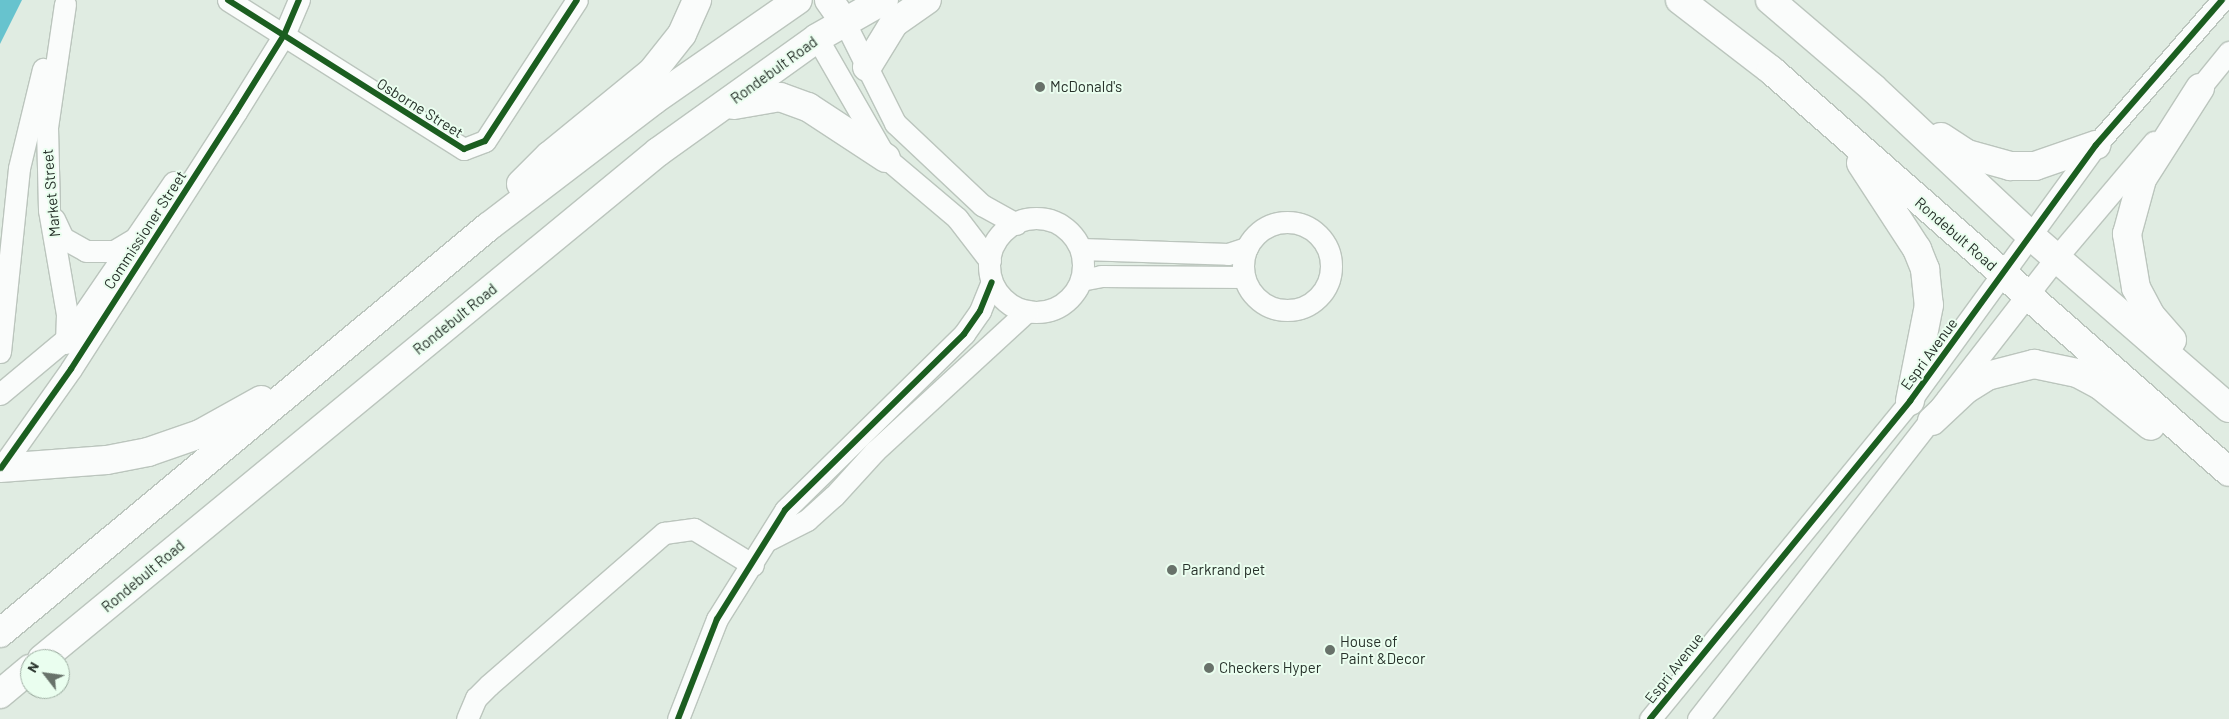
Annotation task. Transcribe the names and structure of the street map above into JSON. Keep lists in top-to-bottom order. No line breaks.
{"streets":{"main road":["Rondebult Road"],"street":["Osborne Street","Market Street","Commissioner Street","Espri Avenue"]},"crossings":[["Rondebult Road","Espri Avenue"],["Osborne Street","Commissioner Street"],["Market Street","Commissioner Street"]],"places":["McDonald's","Parkrand pet","House of Paint &Decor","Checkers Hyper"],"north":"top left"}
